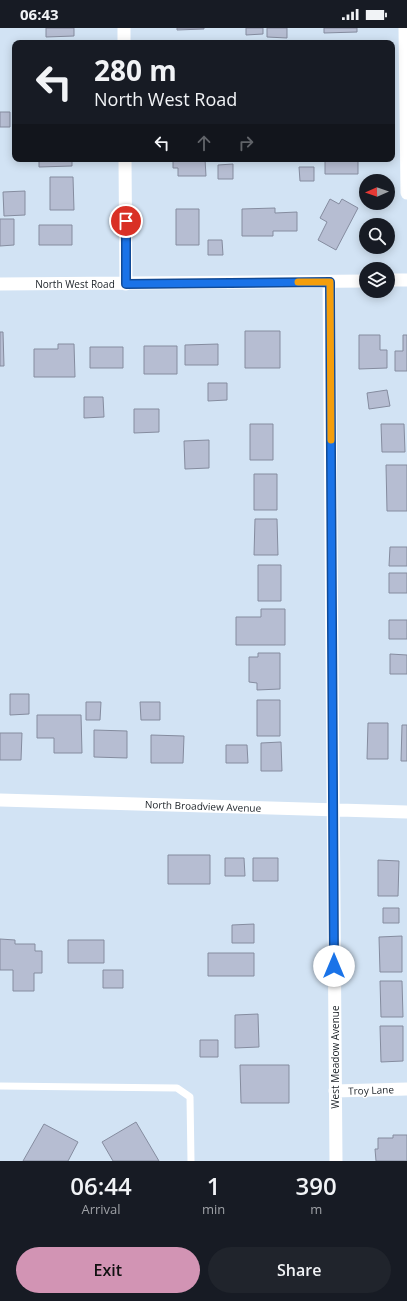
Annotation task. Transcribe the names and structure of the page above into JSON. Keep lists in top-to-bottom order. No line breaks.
{"streets":{"street":["North West Road","North Broadview Avenue","West Meadow Avenue","Troy Lane"]},"crossings":[["North West Road","West Meadow Avenue"],["North Broadview Avenue","West Meadow Avenue"],["West Meadow Avenue","Troy Lane"]],"north":"left","page":{"status":"06:43","turn":["280 m","North West Road"],"eta":["06:44","Arrival","1","min","390","m"],"buttons":["Exit","Share"]}}
